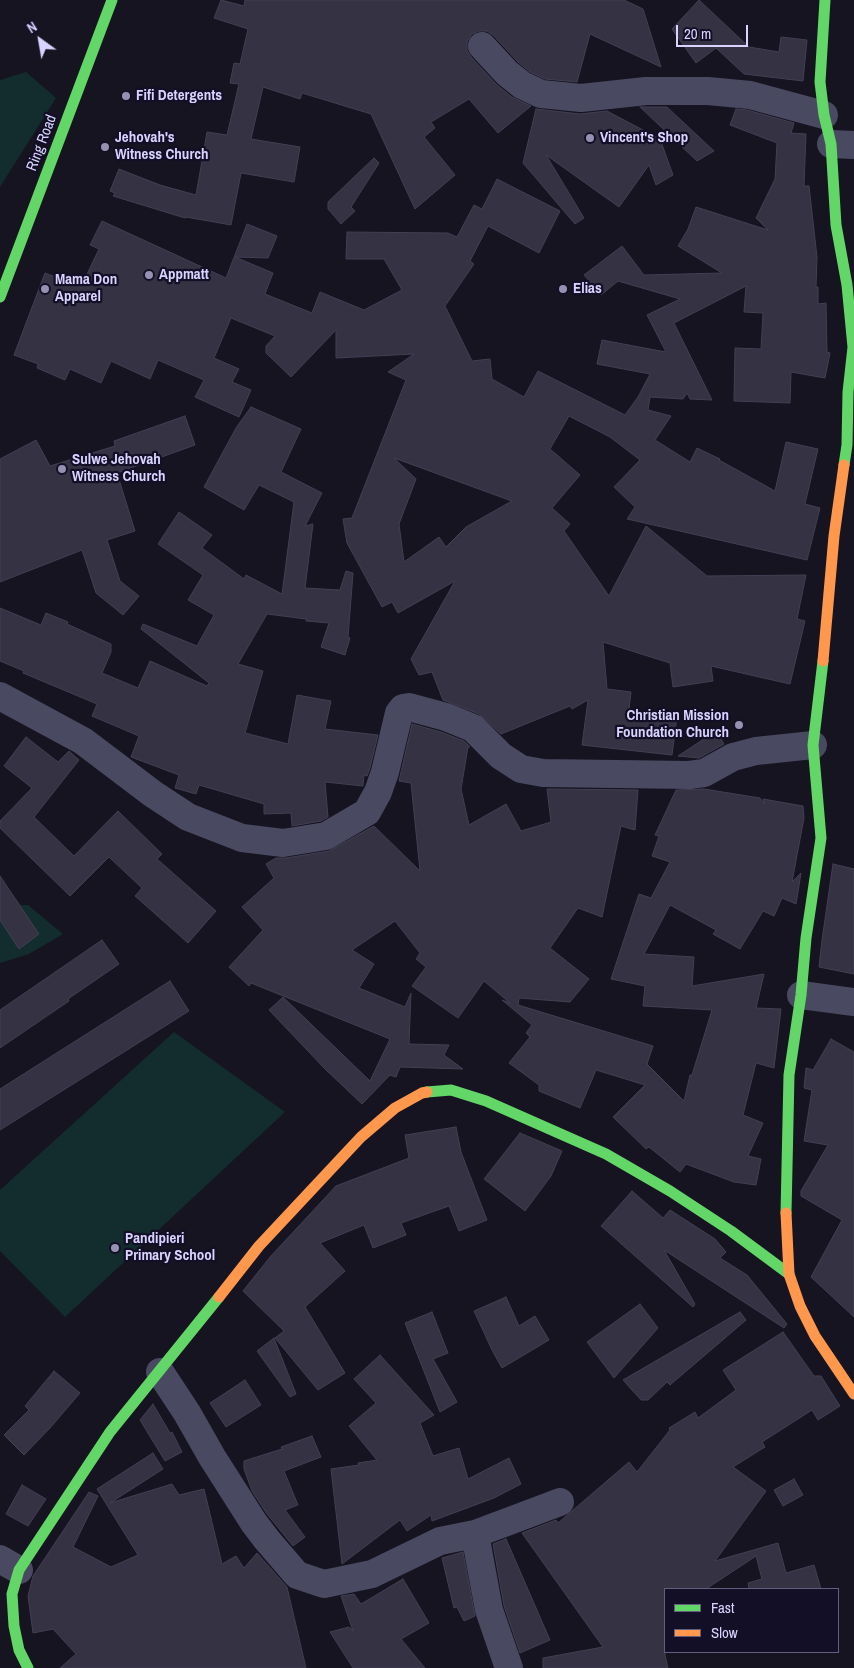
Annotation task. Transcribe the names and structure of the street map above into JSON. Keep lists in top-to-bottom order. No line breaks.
{"streets":{"street":["Ring Road"]},"places":["Fifi Detergents","Vincent's Shop","Jehovah's Witness Church","Appmatt","Mama Don Apparel","Elias","Sulwe Jehovah Witness Church","Christian Mission Foundation Church","Pandipieri Primary School"],"legend":["Fast","Slow"],"scale_bar":"20 m","north":"top left"}
